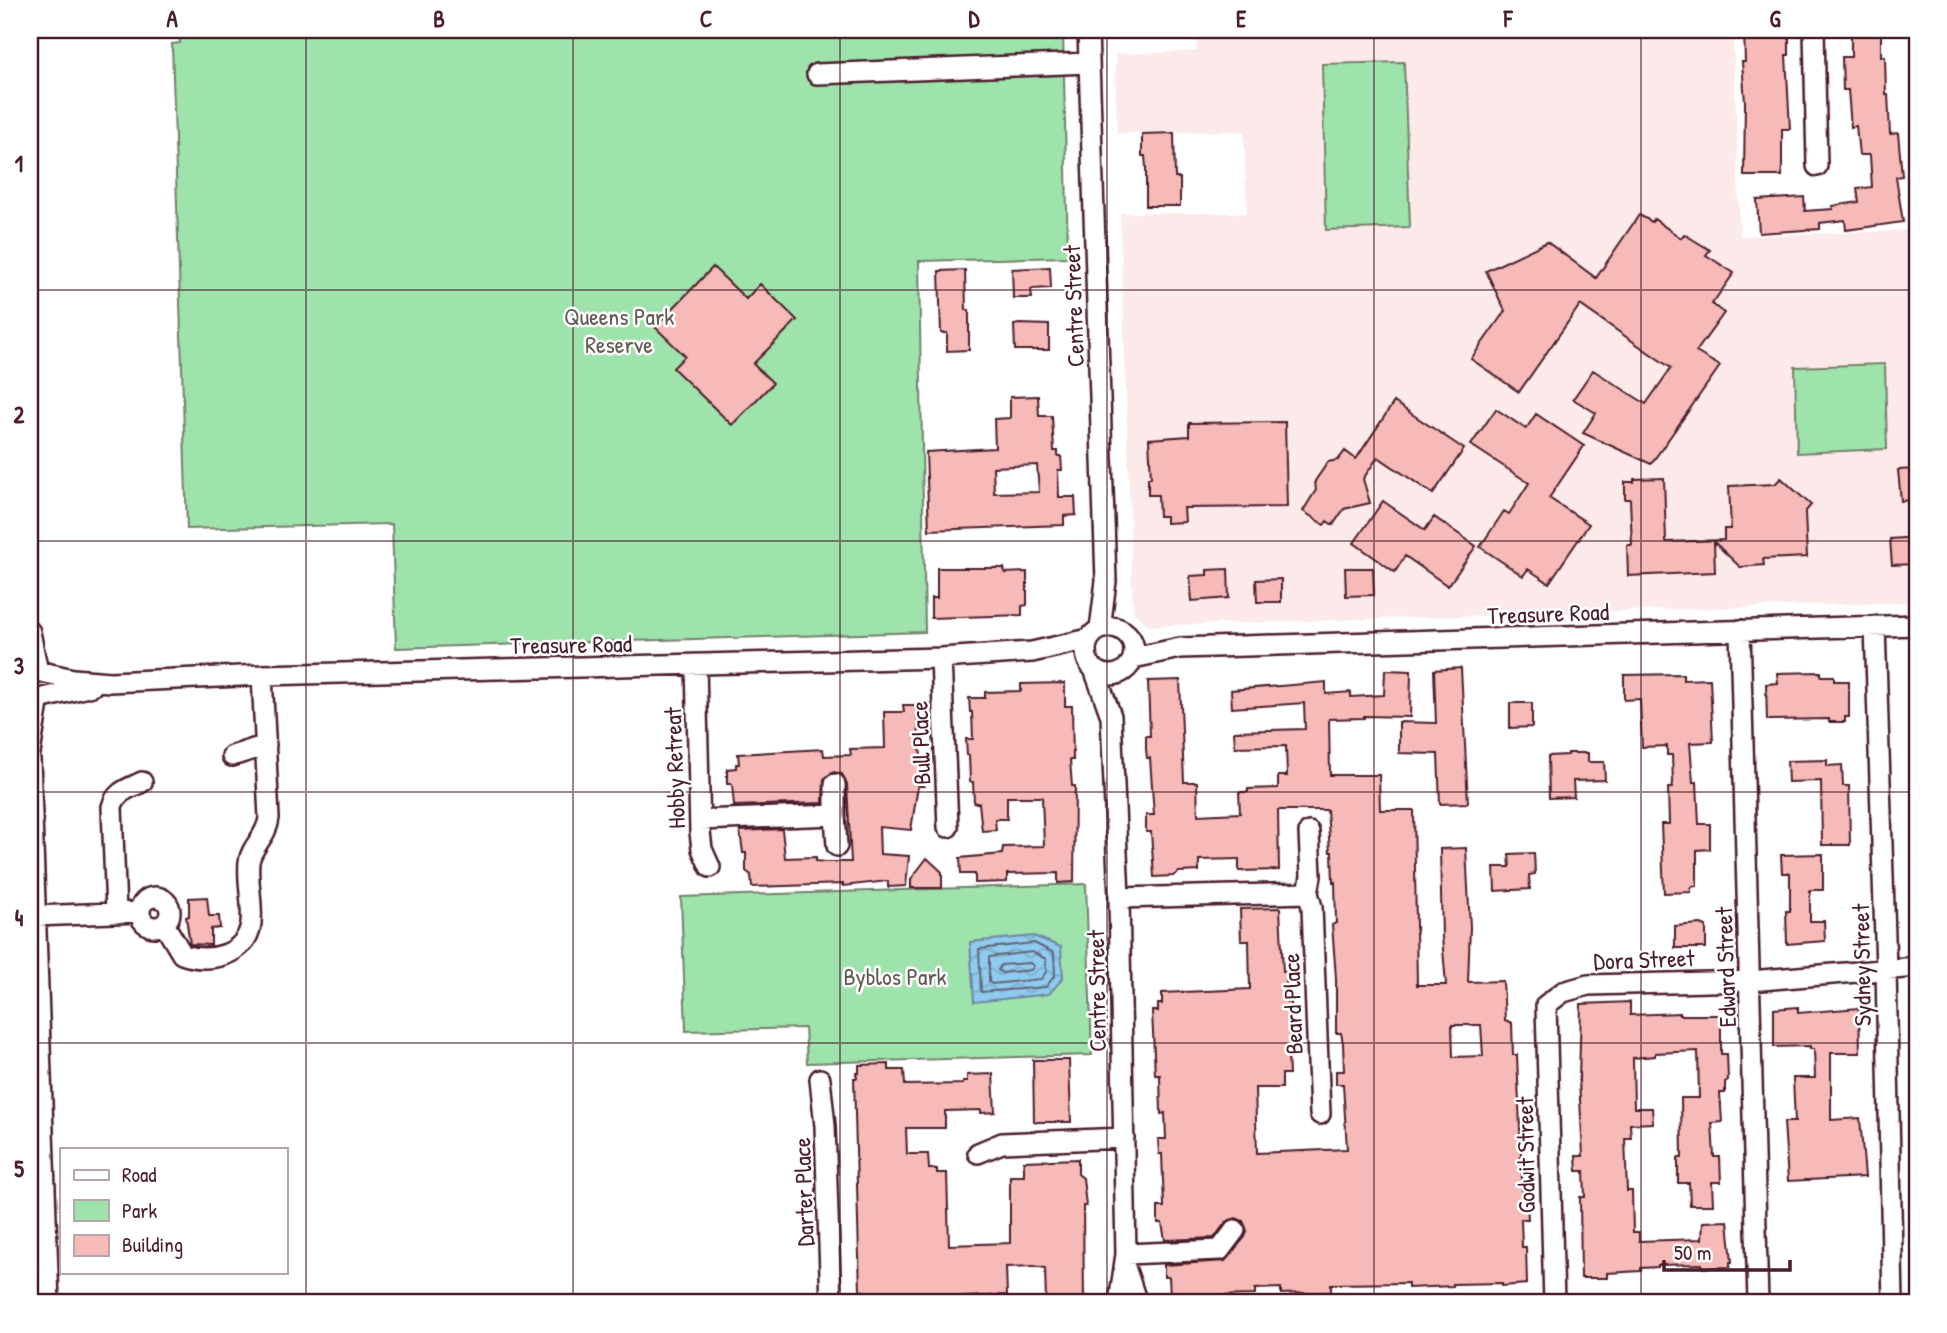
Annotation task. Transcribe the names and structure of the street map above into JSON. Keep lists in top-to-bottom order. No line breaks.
{"streets":{"street":["Centre Street","Treasure Road","Bull Place","Hobby Retreat","Dora Street","Sydney Street","Edward Street","Beard Place","Godwit Street","Darter Place"]},"crossings":[["Centre Street","Treasure Road"],["Treasure Road","Bull Place"],["Treasure Road","Hobby Retreat"],["Treasure Road","Sydney Street"],["Treasure Road","Edward Street"],["Dora Street","Sydney Street"],["Dora Street","Edward Street"],["Dora Street","Godwit Street"]],"parks":["Queens Park Reserve","Byblos Park"],"legend":["Road","Park","Building"],"scale_bar":"50 m","grid":{"columns":["A","B","C","D","E","F","G"],"rows":["1","2","3","4","5"]}}
